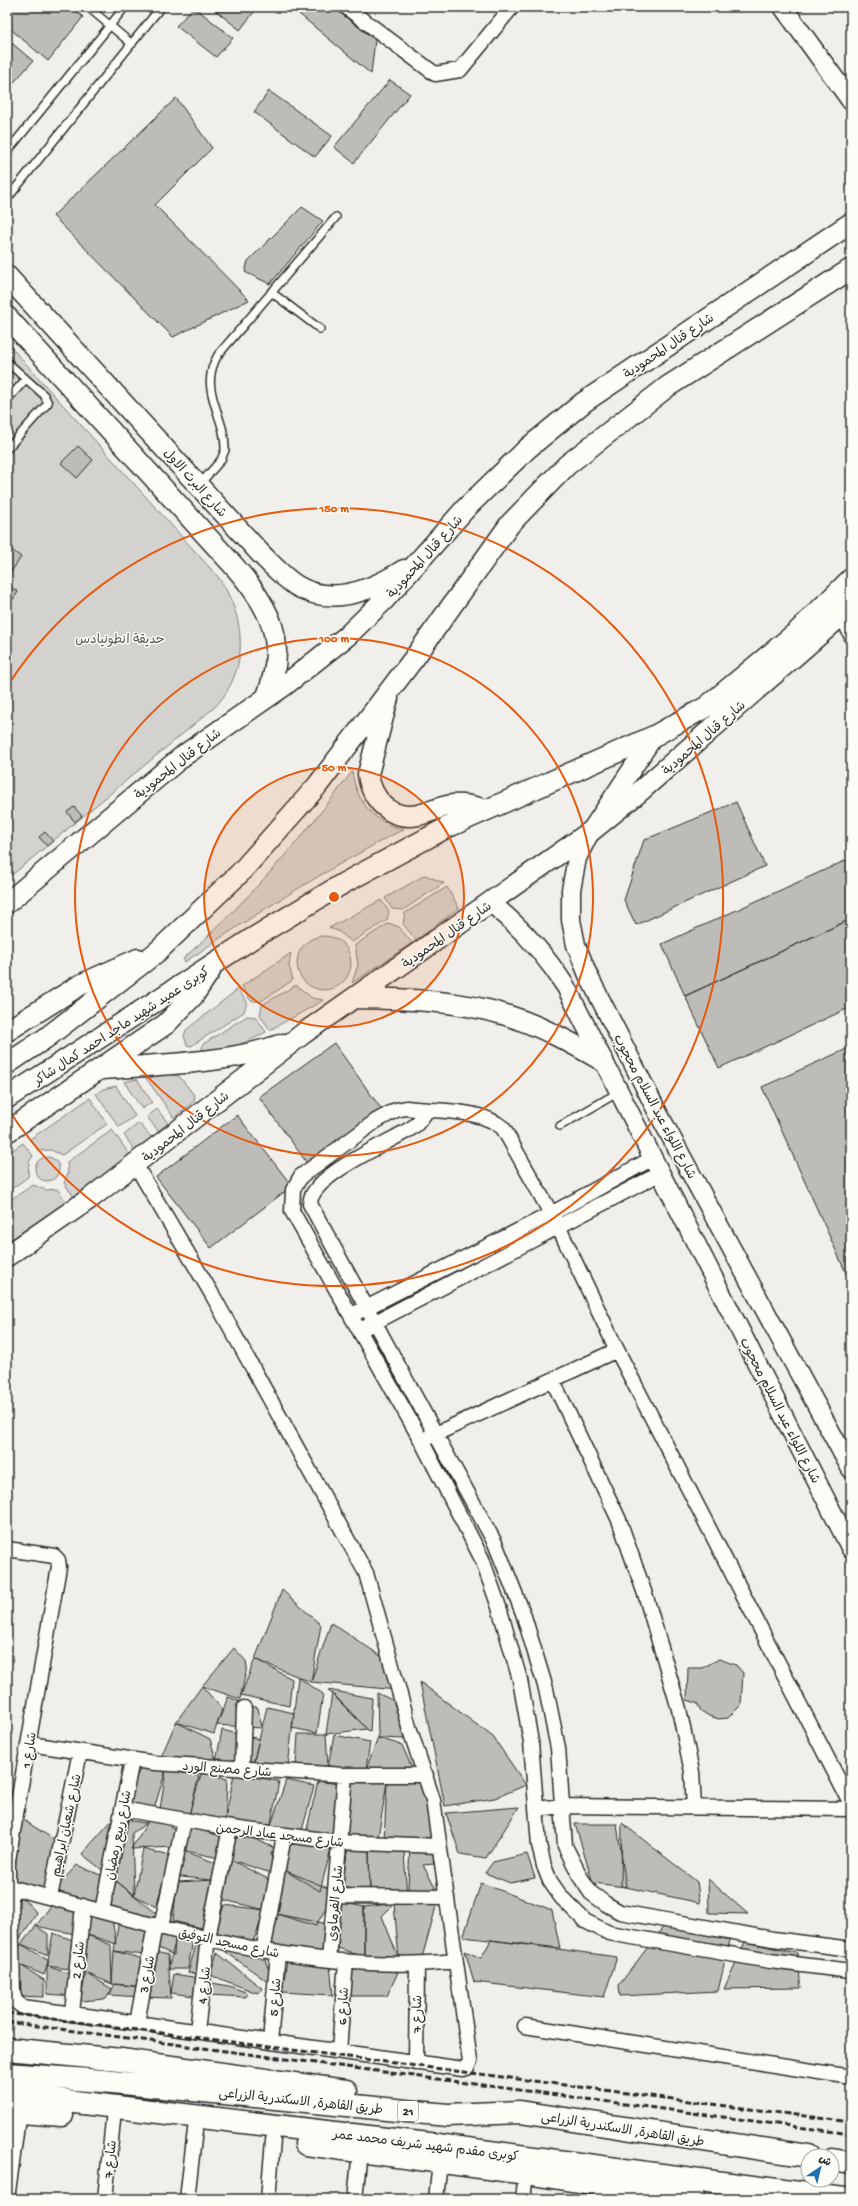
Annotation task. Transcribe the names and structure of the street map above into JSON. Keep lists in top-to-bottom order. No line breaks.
{"streets":{"highway":["طريق القاهرة, الاسكندرية الزراعى","21","كوبرى مقدم شهيد شريف محمد عمر"],"main road":["شارع قنال المحمودية","شارع البرت الاول","كوبرى عميد شهيد ماجد احمد كمال شاكر"],"street":["شارع اللواء عبد السلام محجوب","شارع 1","شارع مصنع الورد","شارع شعبان ابراهيم","شارع مسجد عباد الرحمن","شارع ربيع رمضان","شارع الفرماوى","شارع مسجد التوفيق","شارع 2","شارع 3","شارع 4","شارع 5","شارع 6","شارع 7"]},"crossings":[["شارع قنال المحمودية","شارع البرت الاول"],["شارع قنال المحمودية","كوبرى عميد شهيد ماجد احمد كمال شاكر"],["شارع قنال المحمودية","شارع اللواء عبد السلام محجوب"],["شارع 1","شارع مصنع الورد"],["شارع 1","شارع مسجد التوفيق"],["شارع 1","شارع 2"],["شارع مصنع الورد","شارع شعبان ابراهيم"],["شارع مصنع الورد","شارع ربيع رمضان"],["شارع مصنع الورد","شارع الفرماوى"],["شارع شعبان ابراهيم","شارع مسجد التوفيق"],["شارع مسجد عباد الرحمن","شارع ربيع رمضان"],["شارع مسجد عباد الرحمن","شارع الفرماوى"],["شارع مسجد عباد الرحمن","شارع 3"],["شارع مسجد عباد الرحمن","شارع 4"],["شارع ربيع رمضان","شارع مسجد التوفيق"],["شارع الفرماوى","شارع مسجد التوفيق"],["شارع مسجد التوفيق","شارع 2"],["شارع مسجد التوفيق","شارع 3"],["شارع مسجد التوفيق","شارع 4"],["شارع مسجد التوفيق","شارع 5"],["شارع مسجد التوفيق","شارع 6"],["شارع مسجد التوفيق","شارع 7"]],"parks":["حديقة انطونيادس"],"north":"top right","rings":["150 m","100 m","50 m"]}
